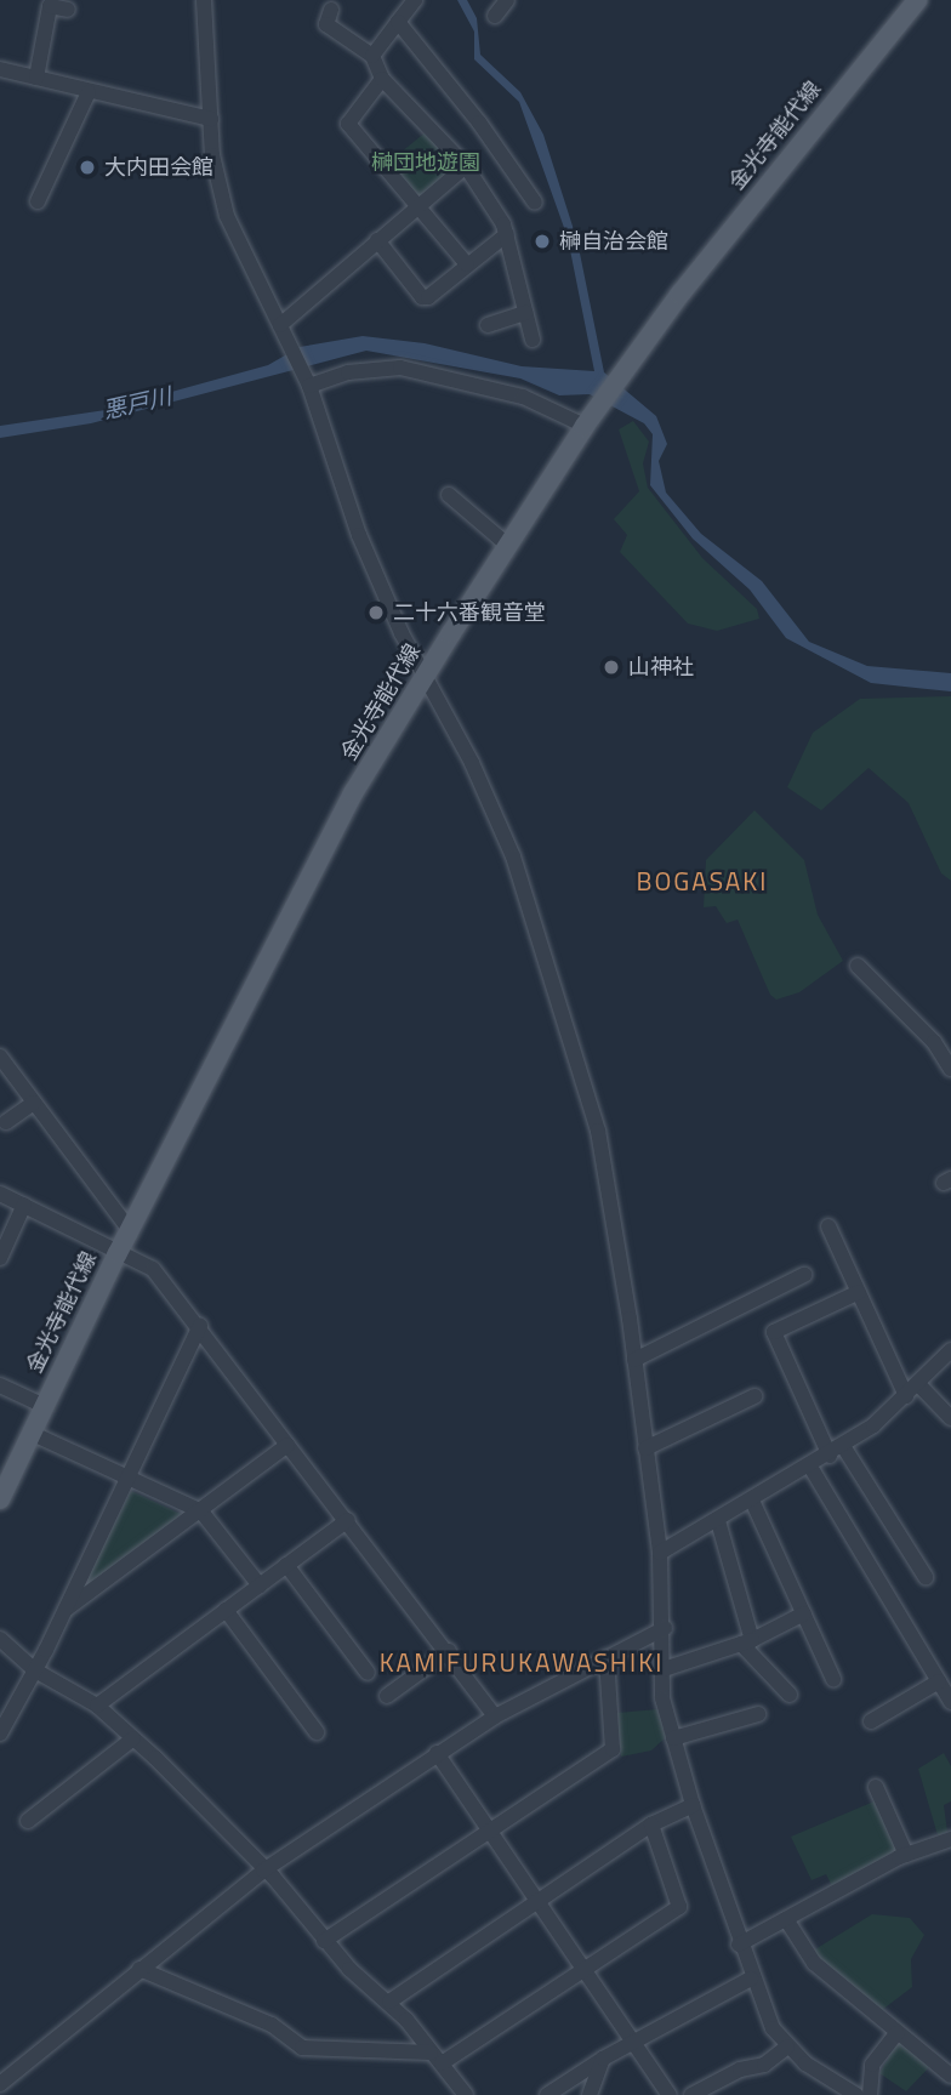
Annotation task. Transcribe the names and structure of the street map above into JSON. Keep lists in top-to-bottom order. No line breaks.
{"streets":{"main road":["金光寺能代線"]},"districts":["BOGASAKI","KAMIFURUKAWASHIKI"],"water":["悪戸川"],"parks":["榊団地遊園"],"places":["大内田会館","榊自治会館","二十六番観音堂","山神社"]}
